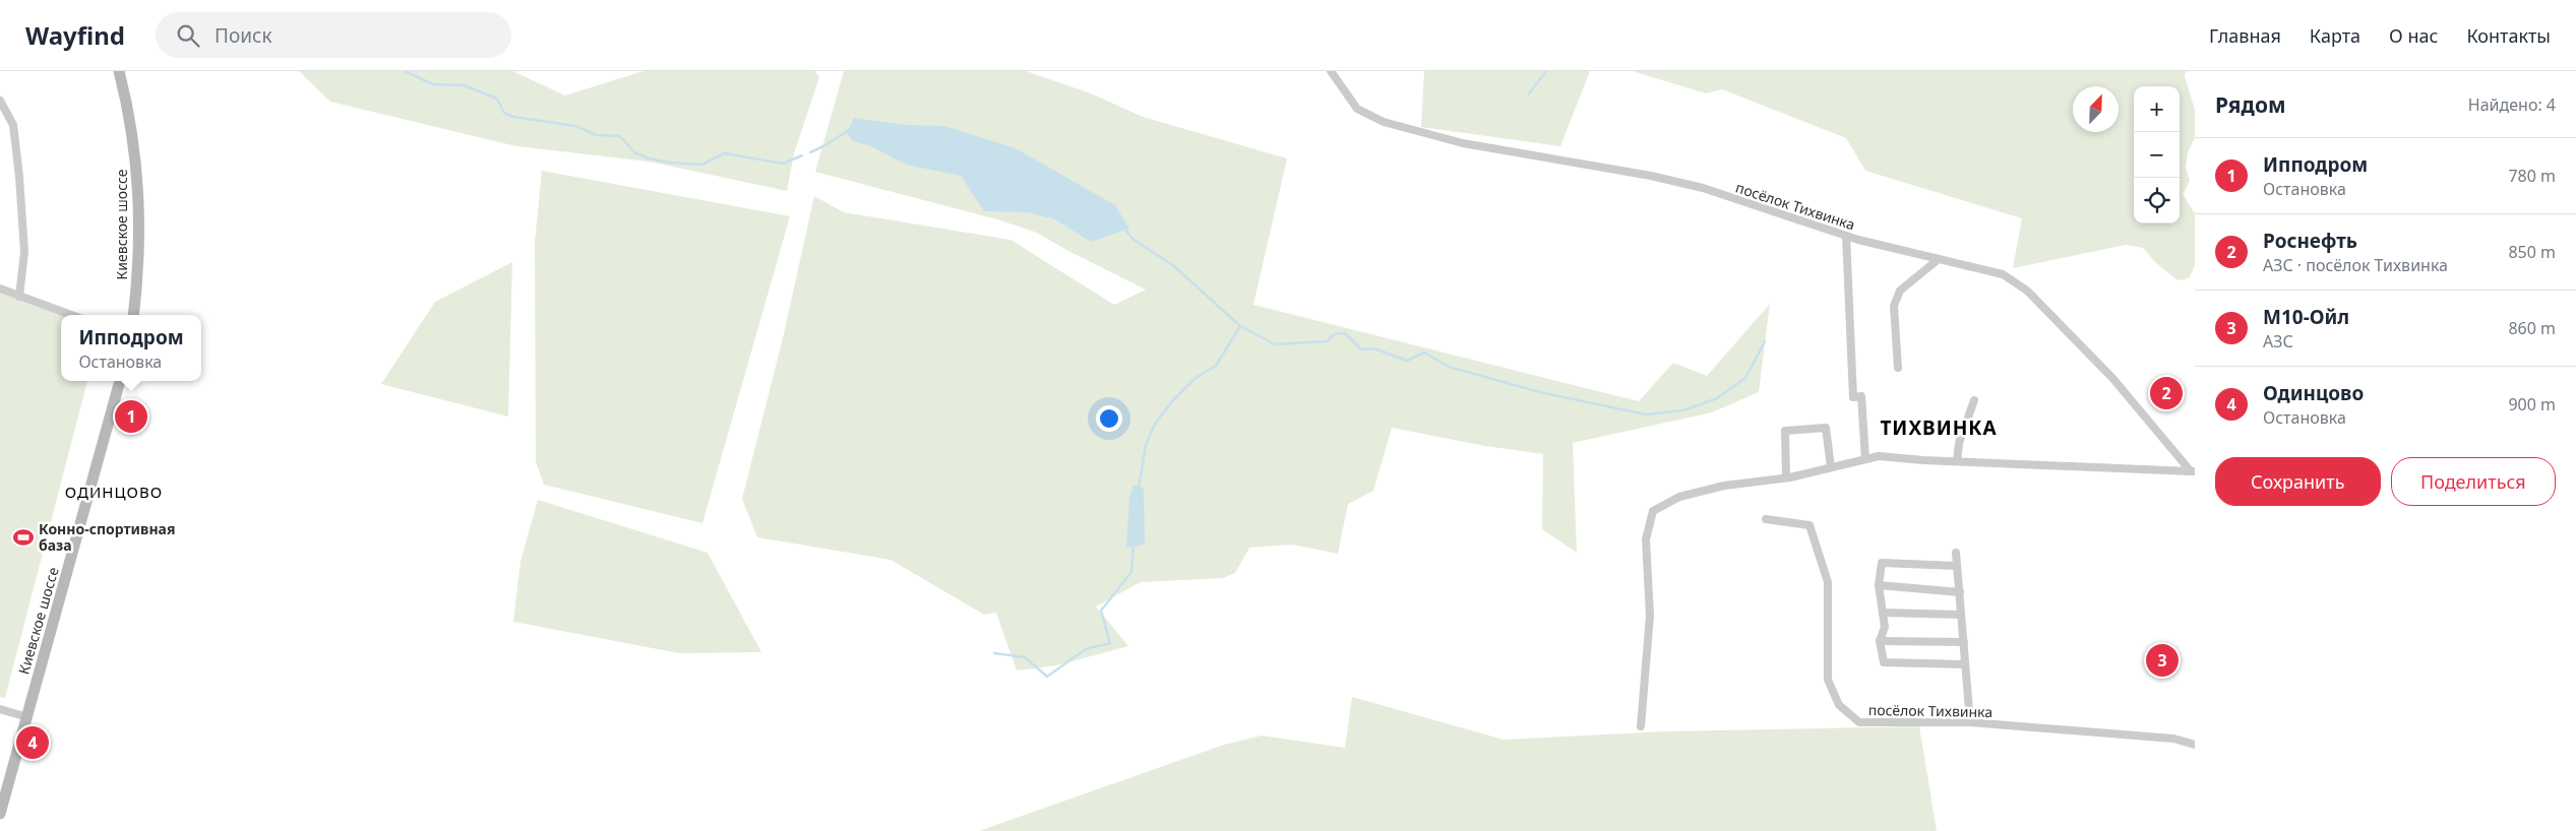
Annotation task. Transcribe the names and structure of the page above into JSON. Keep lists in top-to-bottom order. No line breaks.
{"streets":{"main road":["Киевское шоссе"],"street":["посёлок Тихвинка"]},"districts":["ТИХВИНКА","ОДИНЦОВО"],"places":{"sports":["Конно-спортивная база"]},"north":"top right","page":{"header":"Wayfind","search":"Поиск","nav":["Главная","Карта","О нас","Контакты"],"heading":["Рядом","Найдено: 4"],"map_buttons":["+","−"],"list":[{"mark":"1","name":"Ипподром","note":"Остановка","value":"780 m"},{"mark":"2","name":"Роснефть","note":"АЗС · посёлок Тихвинка","value":"850 m"},{"mark":"3","name":"М10-Ойл","note":"АЗС","value":"860 m"},{"mark":"4","name":"Одинцово","note":"Остановка","value":"900 m"}],"popup":["Ипподром","Остановка"],"pins":["2","1","3","4"],"buttons":["Сохранить","Поделиться"]}}
